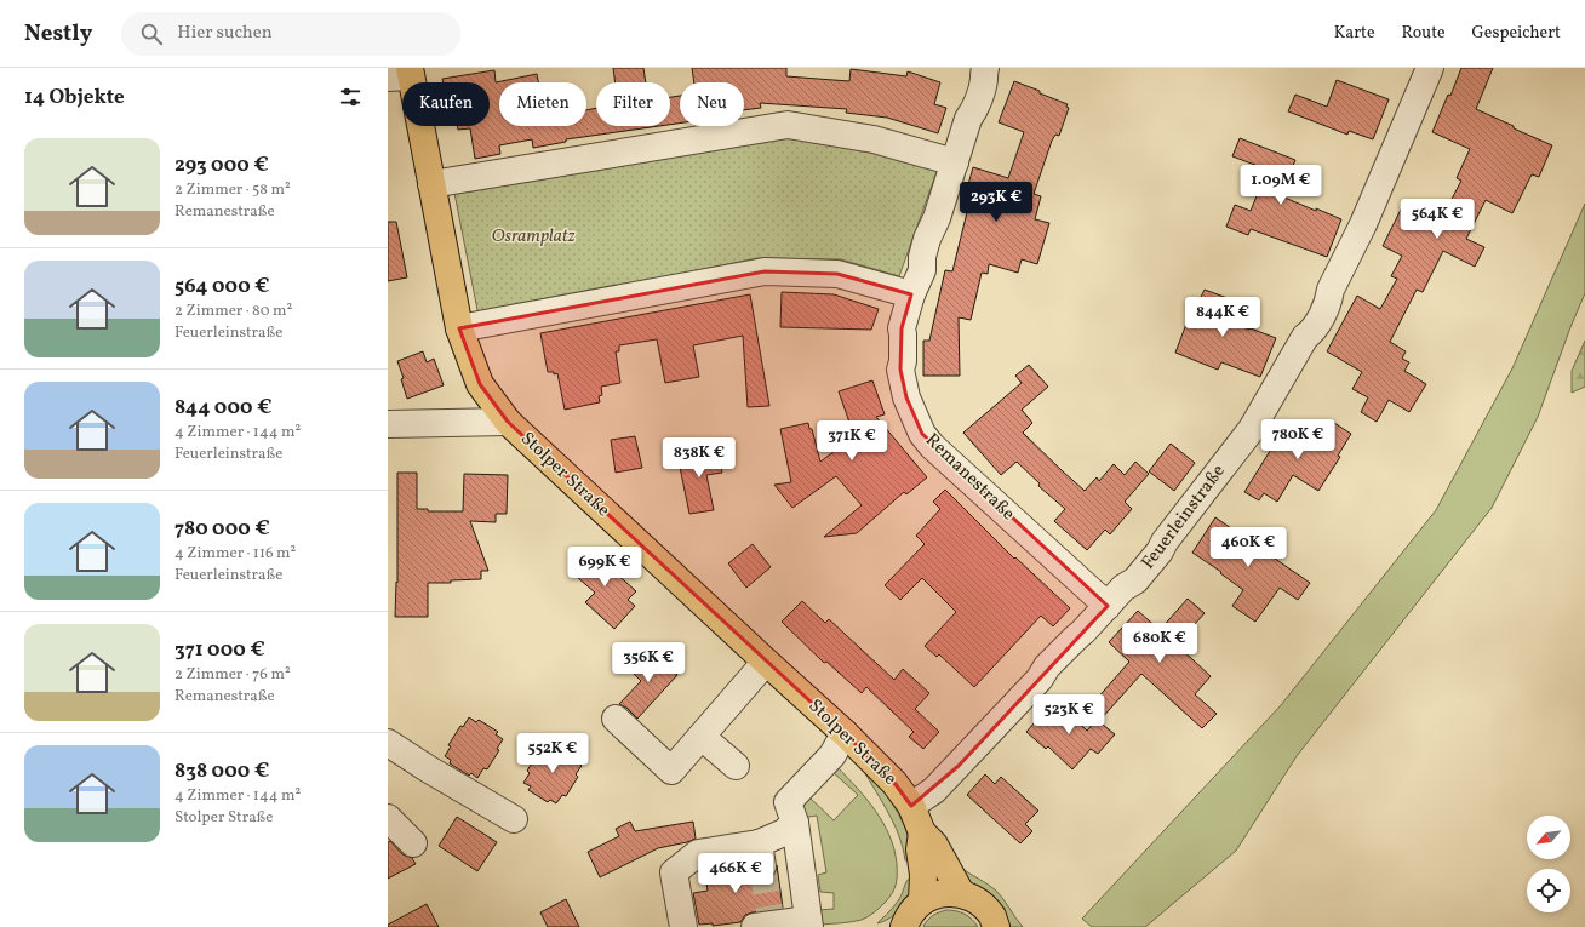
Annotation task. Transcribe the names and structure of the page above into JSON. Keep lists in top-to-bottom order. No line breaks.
{"streets":{"main road":["Stolper Straße"],"street":["Remanestraße","Feuerleinstraße"]},"crossings":[["Stolper Straße","Feuerleinstraße"],["Remanestraße","Feuerleinstraße"]],"parks":["Osramplatz"],"north":"bottom left","page":{"header":"Nestly","search":"Hier suchen","nav":["Karte","Route","Gespeichert"],"heading":"14 Objekte","chip":["Kaufen","Mieten","Filter","Neu"],"list":[{"name":"293 000 €","note":"2 Zimmer · 58 m² · Remanestraße"},{"name":"564 000 €","note":"2 Zimmer · 80 m² · Feuerleinstraße"},{"name":"844 000 €","note":"4 Zimmer · 144 m² · Feuerleinstraße"},{"name":"780 000 €","note":"4 Zimmer · 116 m² · Feuerleinstraße"},{"name":"371 000 €","note":"2 Zimmer · 76 m² · Remanestraße"},{"name":"838 000 €","note":"4 Zimmer · 144 m² · Stolper Straße"}],"price":["1.09M €","293K €","564K €","844K €","780K €","371K €","838K €","460K €","699K €","680K €","356K €","523K €","552K €","466K €"]}}
